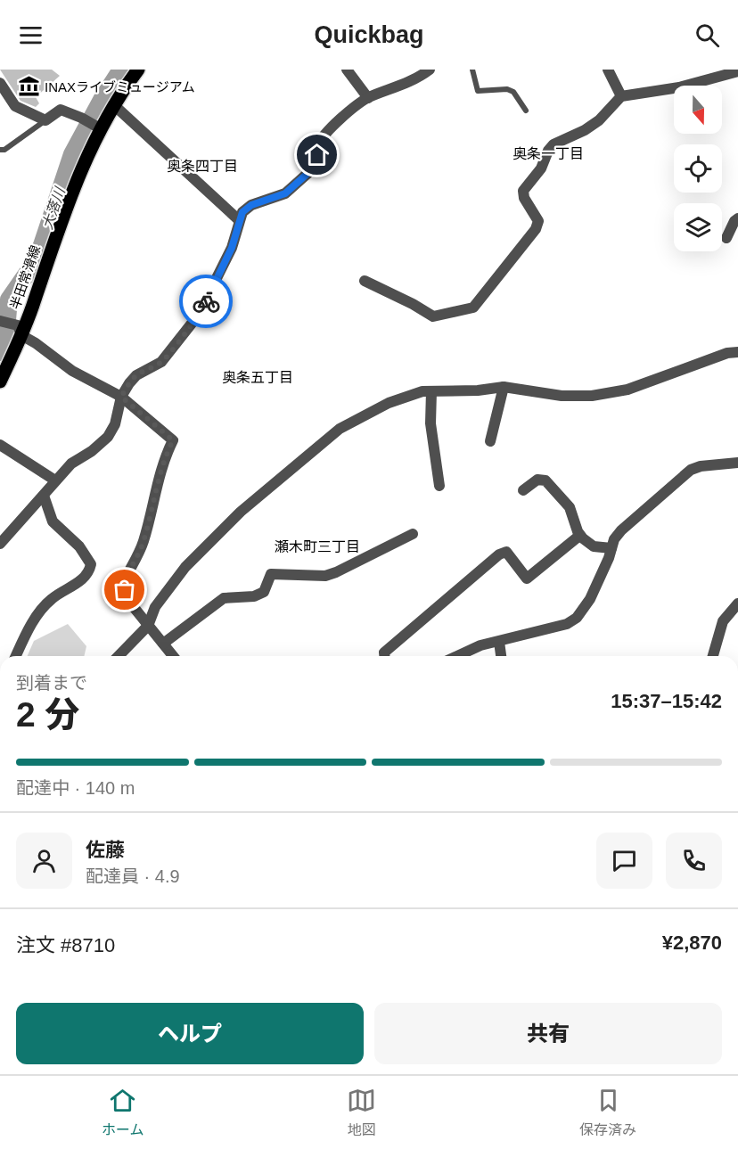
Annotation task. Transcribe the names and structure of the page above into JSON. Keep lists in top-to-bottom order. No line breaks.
{"streets":{"main road":["半田常滑線"]},"districts":["奥条一丁目","奥条四丁目","奥条五丁目","瀬木町三丁目"],"water":["大落川"],"places":{"museum":["INAXライブミュージアム"]},"north":"bottom","page":{"header":"Quickbag","heading":["2 分","到着まで","15:37–15:42"],"panel":["佐藤","配達員 · 4.9","注文 #8710","¥2,870"],"bar":"配達中 · 140 m","buttons":["ヘルプ","共有"],"tabs":["ホーム","地図","保存済み"]}}
